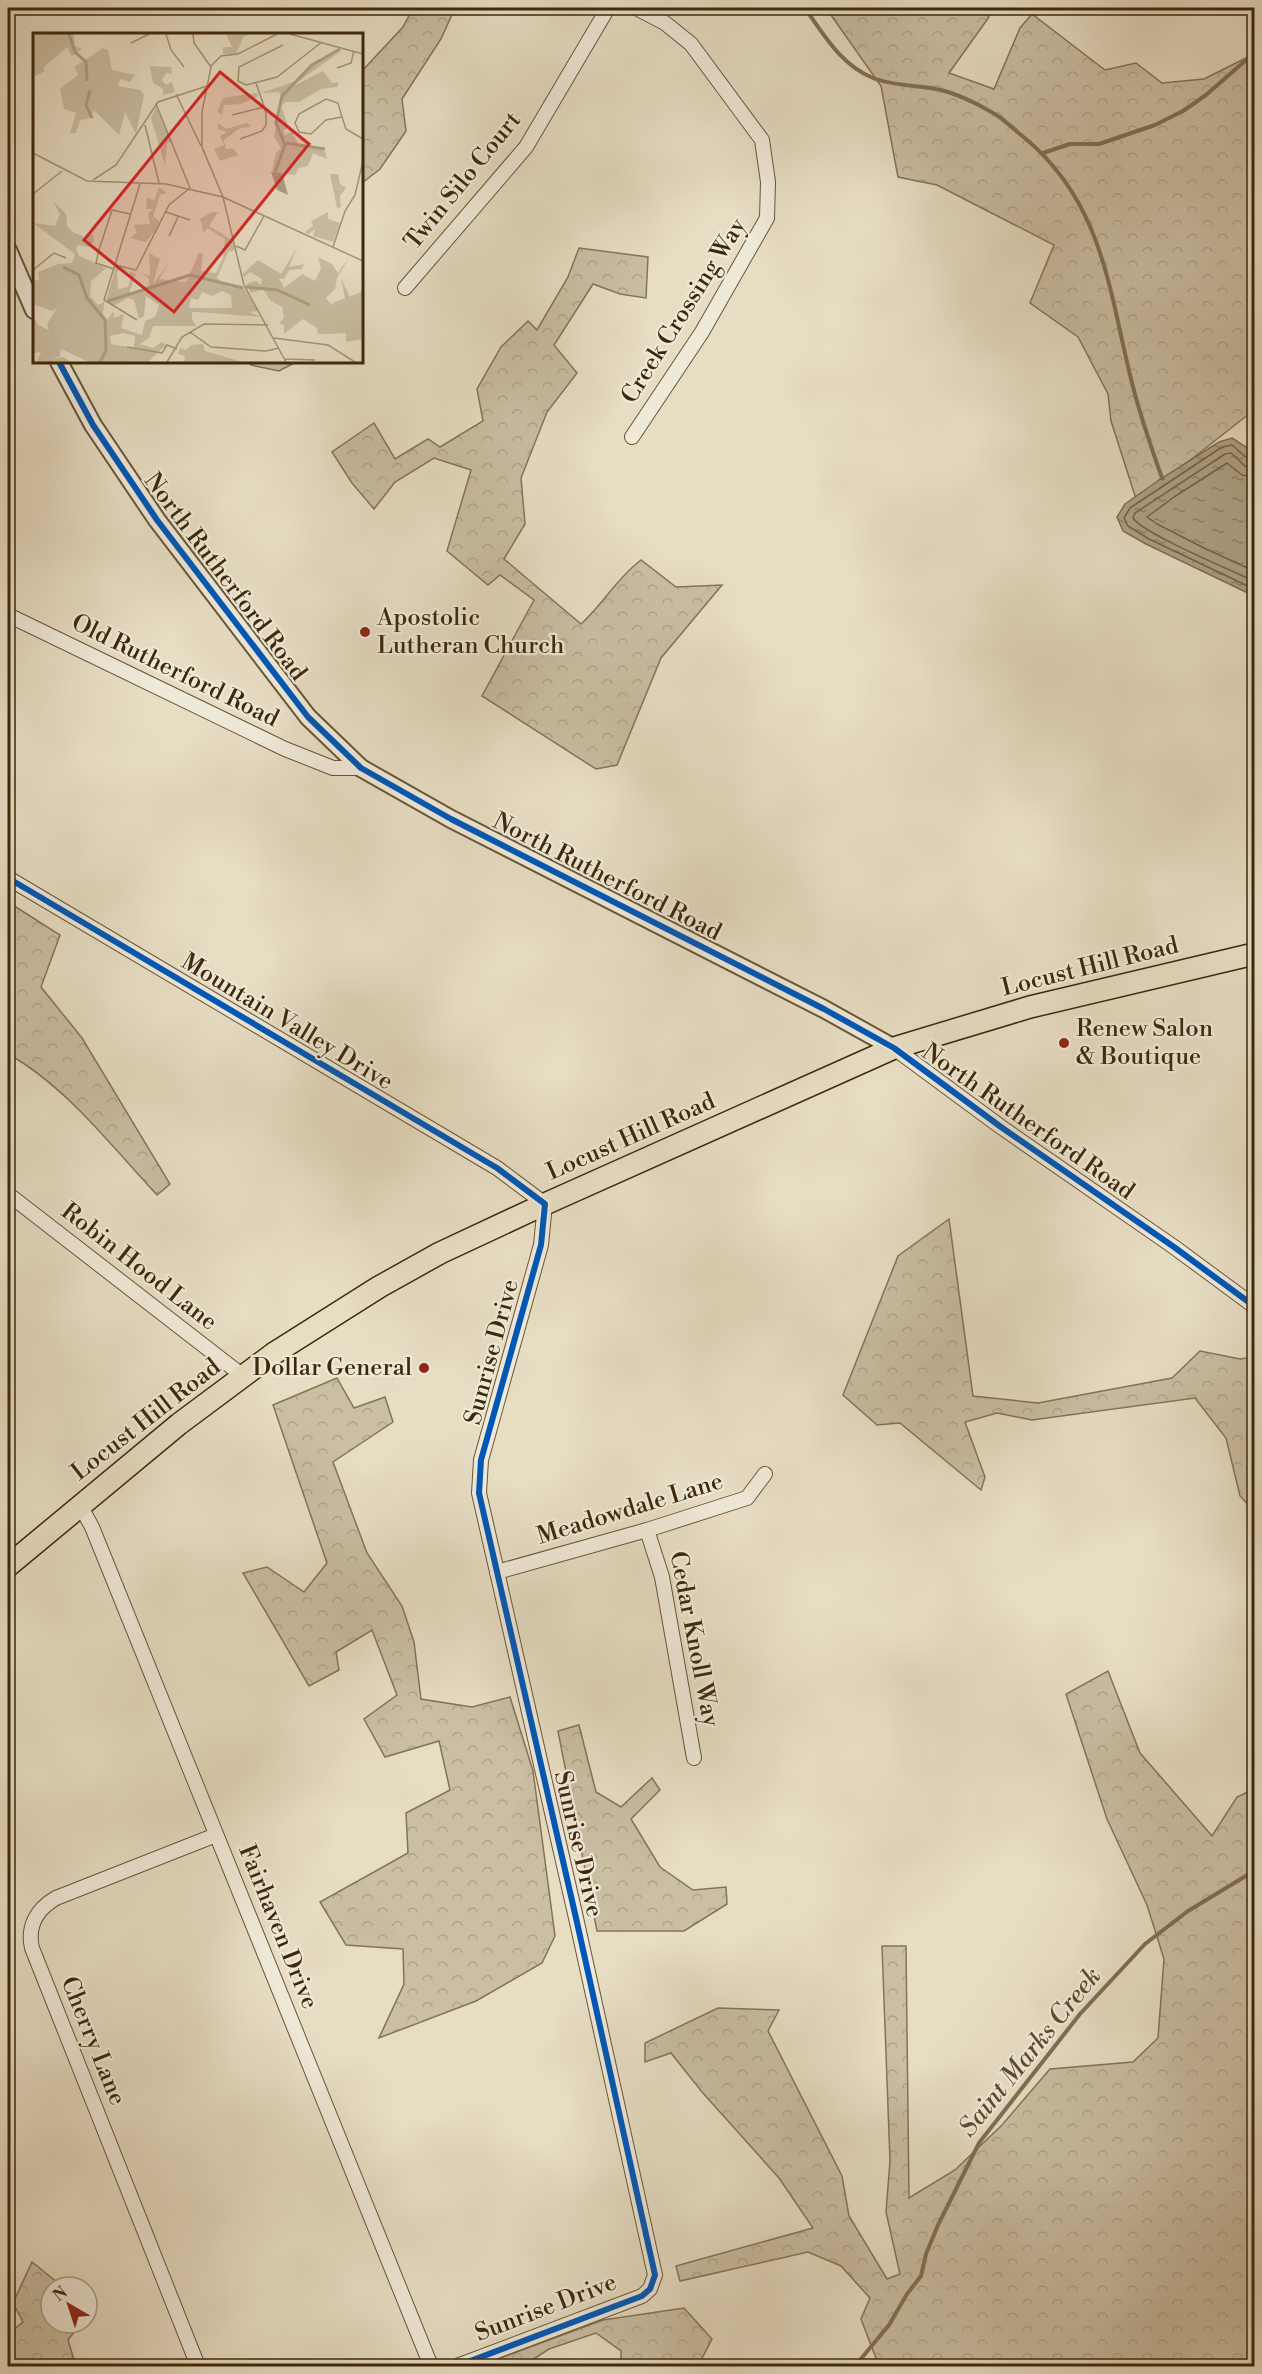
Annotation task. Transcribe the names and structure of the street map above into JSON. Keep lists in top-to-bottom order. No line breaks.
{"streets":{"main road":["Locust Hill Road"],"street":["Twin Silo Court","Creek Crossing Way","North Rutherford Road","Old Rutherford Road","Mountain Valley Drive","Robin Hood Lane","Sunrise Drive","Meadowdale Lane","Cedar Knoll Way","Fairhaven Drive","Cherry Lane"]},"crossings":[["North Rutherford Road","Old Rutherford Road"],["North Rutherford Road","Locust Hill Road"],["Locust Hill Road","Mountain Valley Drive"],["Locust Hill Road","Robin Hood Lane"],["Locust Hill Road","Sunrise Drive"],["Locust Hill Road","Fairhaven Drive"],["Mountain Valley Drive","Sunrise Drive"],["Sunrise Drive","Meadowdale Lane"],["Meadowdale Lane","Cedar Knoll Way"],["Fairhaven Drive","Cherry Lane"]],"water":["Saint Marks Creek"],"places":["Apostolic Lutheran Church","Renew Salon & Boutique","Dollar General"],"north":"top left"}
